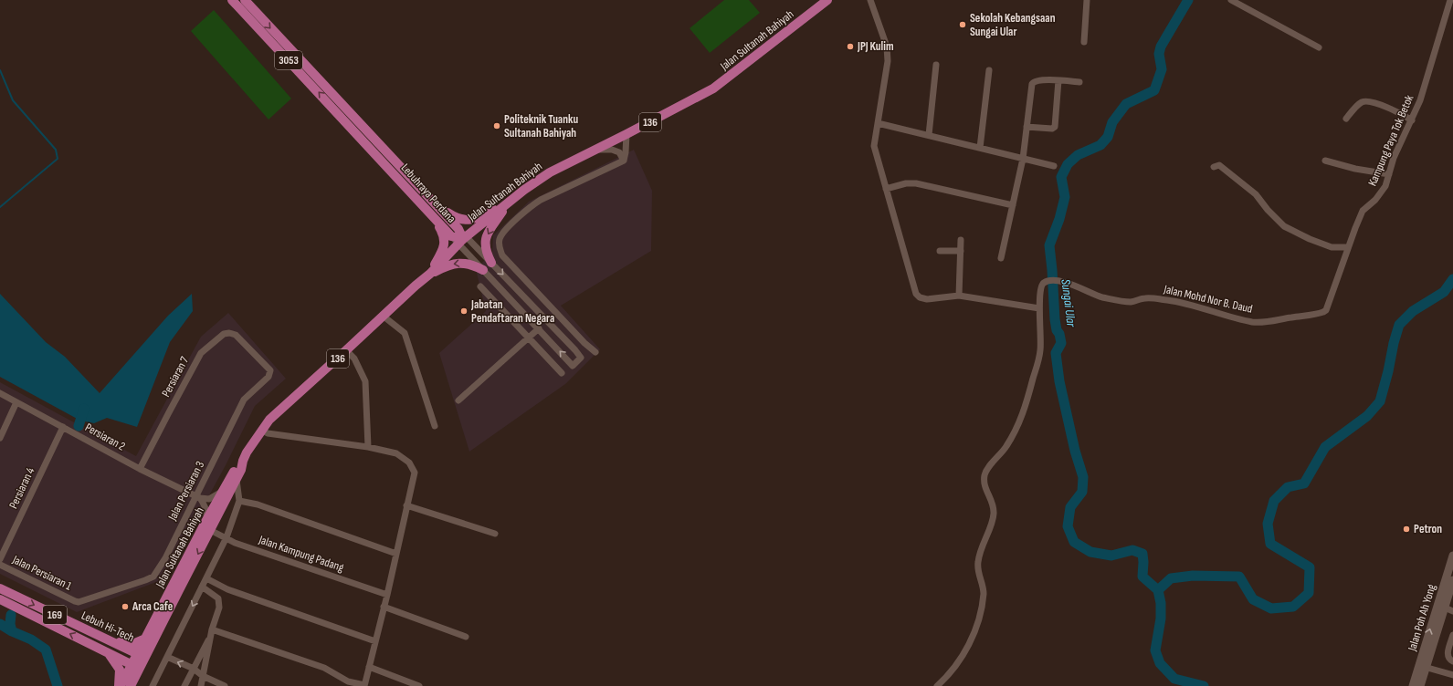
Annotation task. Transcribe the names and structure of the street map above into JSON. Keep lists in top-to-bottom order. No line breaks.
{"streets":{"main road":["Jalan Sultanah Bahiyah","3053","136","Lebuhraya Perdana","169","Jalan Poh Ah Yong","Lebuh Hi-Tech"],"street":["Kampung Paya Tok Betok","Jalan Mohd Nor B. Daud","Persiaran 7","Persiaran 2","Persiaran 4","Jalan Persiaran 3","Jalan Kampung Padang","Jalan Persiaran 1"]},"crossings":[["Jalan Sultanah Bahiyah","Lebuhraya Perdana"],["Jalan Sultanah Bahiyah","Jalan Kampung Padang"],["Jalan Sultanah Bahiyah","Lebuh Hi-Tech"],["Kampung Paya Tok Betok","Jalan Mohd Nor B. Daud"],["Persiaran 7","Persiaran 2"],["Persiaran 7","Jalan Persiaran 3"],["Persiaran 2","Persiaran 4"],["Persiaran 2","Jalan Persiaran 3"],["Jalan Persiaran 3","Jalan Persiaran 1"]],"water":["Sungai Ular"],"places":["Sekolah Kebangsaan Sungai Ular","JPJ Kulim","Politeknik Tuanku Sultanah Bahiyah","Jabatan Pendaftaran Negara","Petron","Arca Cafe"]}
